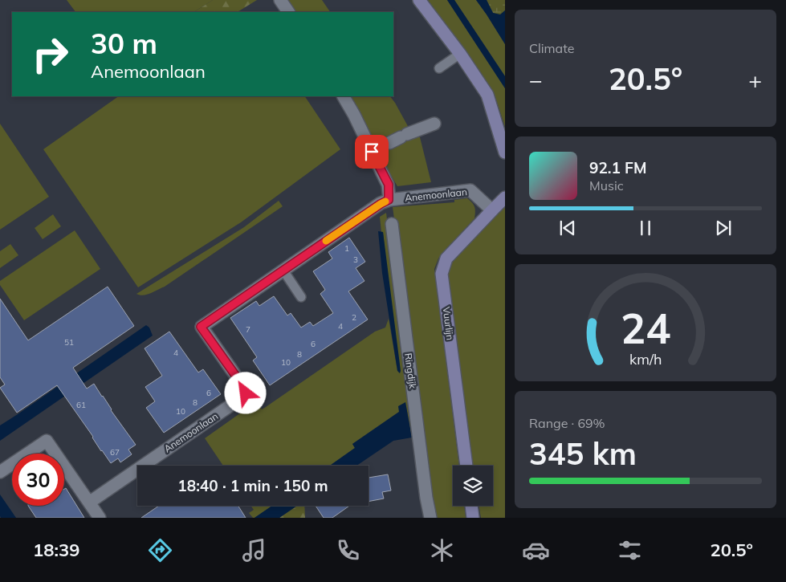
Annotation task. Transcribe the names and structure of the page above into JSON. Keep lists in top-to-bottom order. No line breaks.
{"streets":{"street":["Anemoonlaan","Vuurlijn","Ringdijk"]},"crossings":[["Anemoonlaan","Vuurlijn"]],"house_numbers":["1","3","2","4","7","51","6","4","8","10","6","8","61","10","67"],"page":{"tile":["Climate",["Range · 69%","345 km"]],"turn":["30 m","Anemoonlaan"],"heat":["−","20.5°","+"],"song":["92.1 FM","Music"],"limit":"30","trip":"18:40 · 1 min · 150 m","tabs":["18:39","20.5°"],"gauge":["24","km/h"]}}
